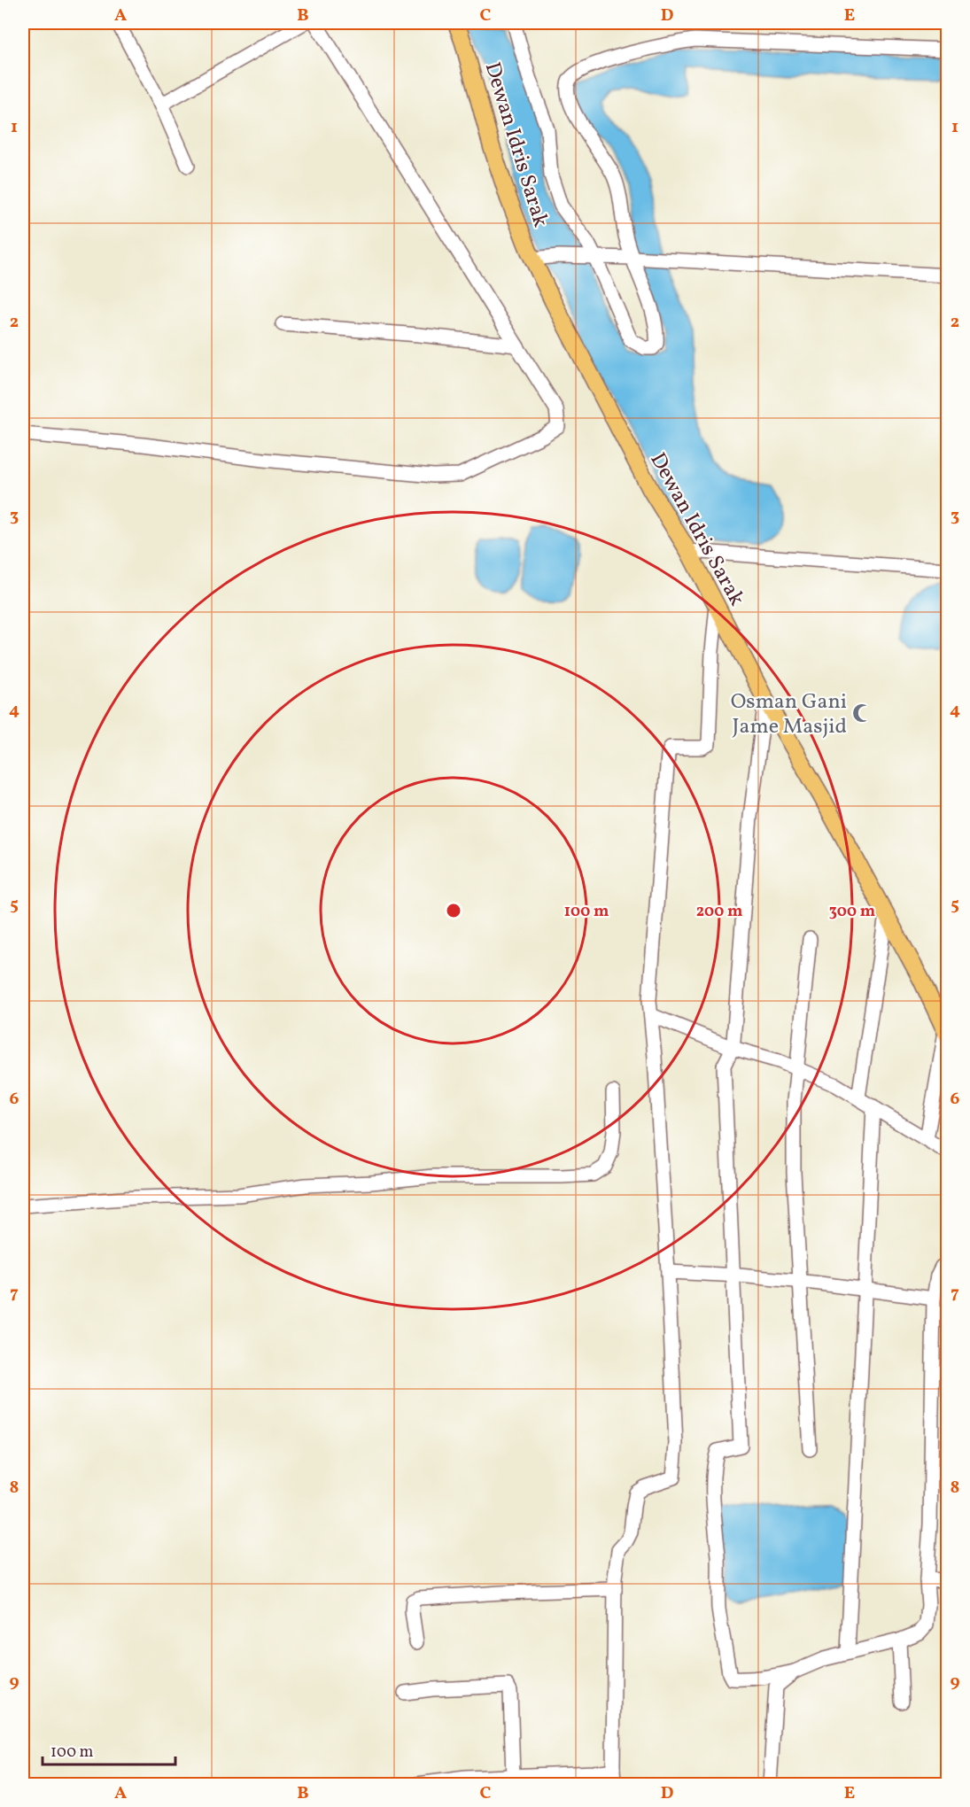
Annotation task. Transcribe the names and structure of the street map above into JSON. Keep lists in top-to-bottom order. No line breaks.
{"streets":{"main road":["Dewan Idris Sarak"]},"places":{"mosque":["Osman Gani Jame Masjid"]},"scale_bar":"100 m","grid":{"columns":["A","B","C","D","E"],"rows":["1","2","3","4","5","6","7","8","9"]},"rings":["100 m","200 m","300 m"]}
